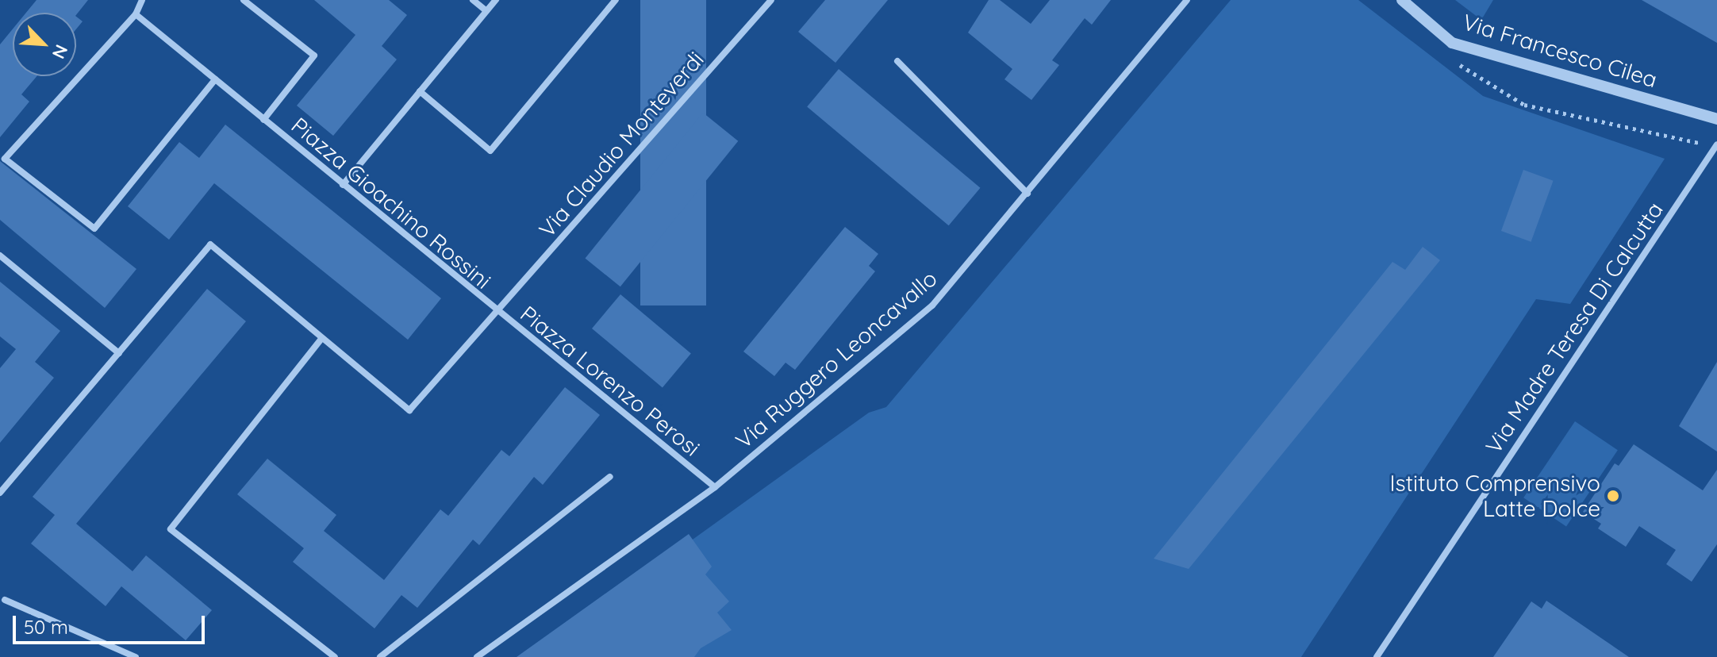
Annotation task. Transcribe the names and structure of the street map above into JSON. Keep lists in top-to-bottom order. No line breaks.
{"streets":{"street":["Via Francesco Cilea","Via Claudio Monteverdi","Piazza Gioachino Rossini","Via Madre Teresa Di Calcutta","Via Ruggero Leoncavallo","Piazza Lorenzo Perosi"]},"crossings":[["Via Claudio Monteverdi","Piazza Gioachino Rossini"],["Via Claudio Monteverdi","Piazza Lorenzo Perosi"],["Piazza Gioachino Rossini","Piazza Lorenzo Perosi"],["Via Ruggero Leoncavallo","Piazza Lorenzo Perosi"]],"places":["Istituto Comprensivo Latte Dolce"],"scale_bar":"50 m","north":"bottom right"}
